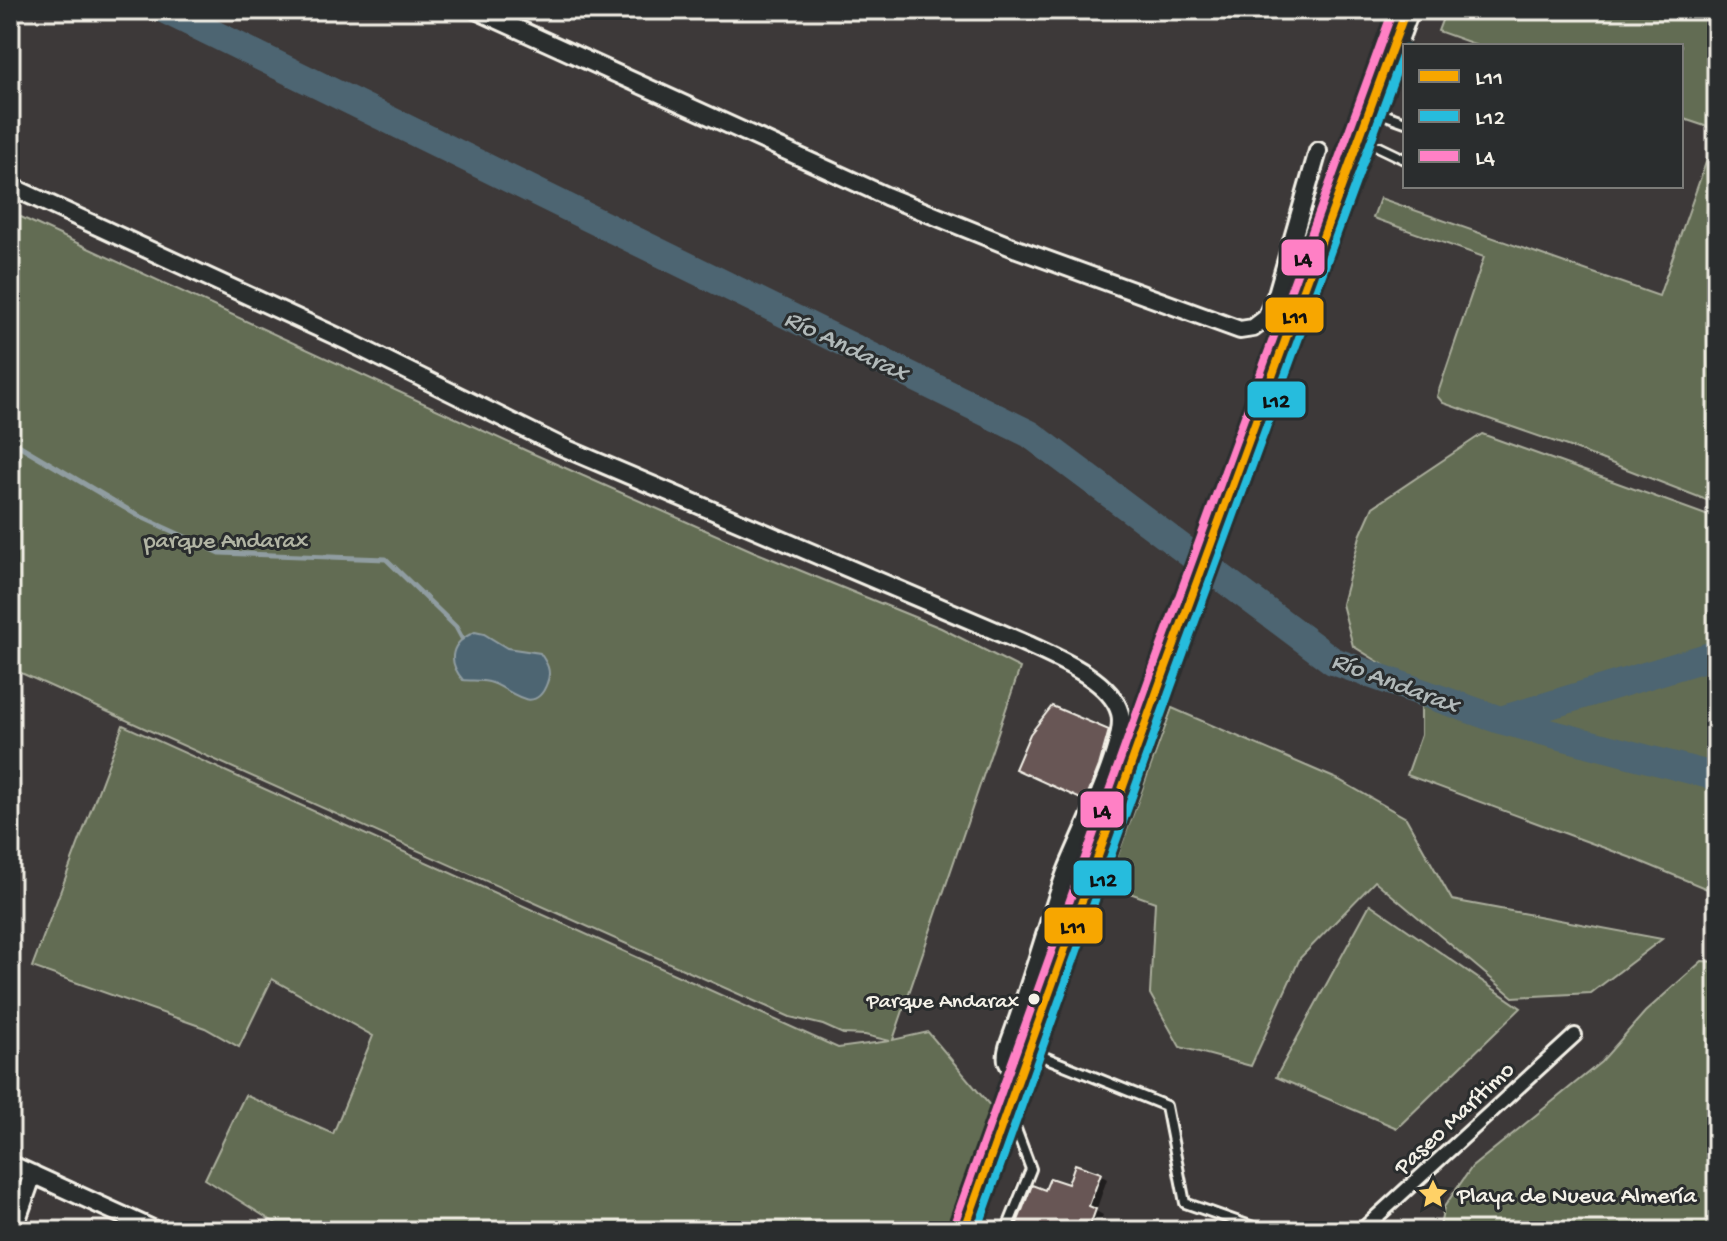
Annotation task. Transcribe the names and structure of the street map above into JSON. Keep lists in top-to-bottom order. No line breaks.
{"streets":{"street":["Paseo Marítimo"]},"water":["Río Andarax"],"parks":["parque Andarax"],"places":{"other":["Parque Andarax"],"place":["Playa de Nueva Almería"]},"lines":["transit line L11","transit line L4","transit line L12"],"legend":["L11","L12","L4"]}
